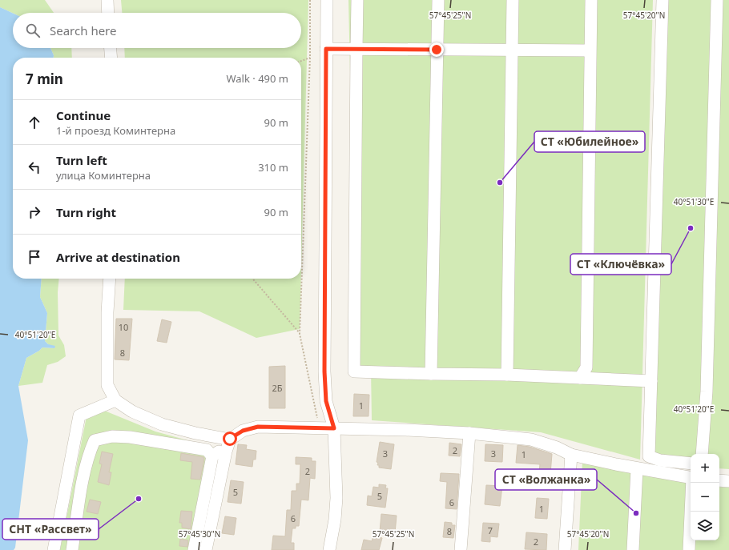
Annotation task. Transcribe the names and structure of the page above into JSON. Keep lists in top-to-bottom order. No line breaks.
{"places":["СТ «Юбилейное»","СТ «Ключёвка»","СНТ «Рассвет»","СТ «Волжанка»"],"house_numbers":["10","8","2Б","1","2","3","3","1","2","5","5","6","1","6","7","8","2"],"page":{"search":"Search here","heading":["7 min","Walk · 490 m"],"list":[["Continue","1-й проезд Коминтерна","90 m"],["Turn left","улица Коминтерна","310 m"],["Turn right","90 m"],"Arrive at destination"],"map_buttons":["+","−"]},"coordinates":["57°45'25\"N","57°45'20\"N","40°51'30\"E","40°51'20\"E","57°45'30\"N"]}
